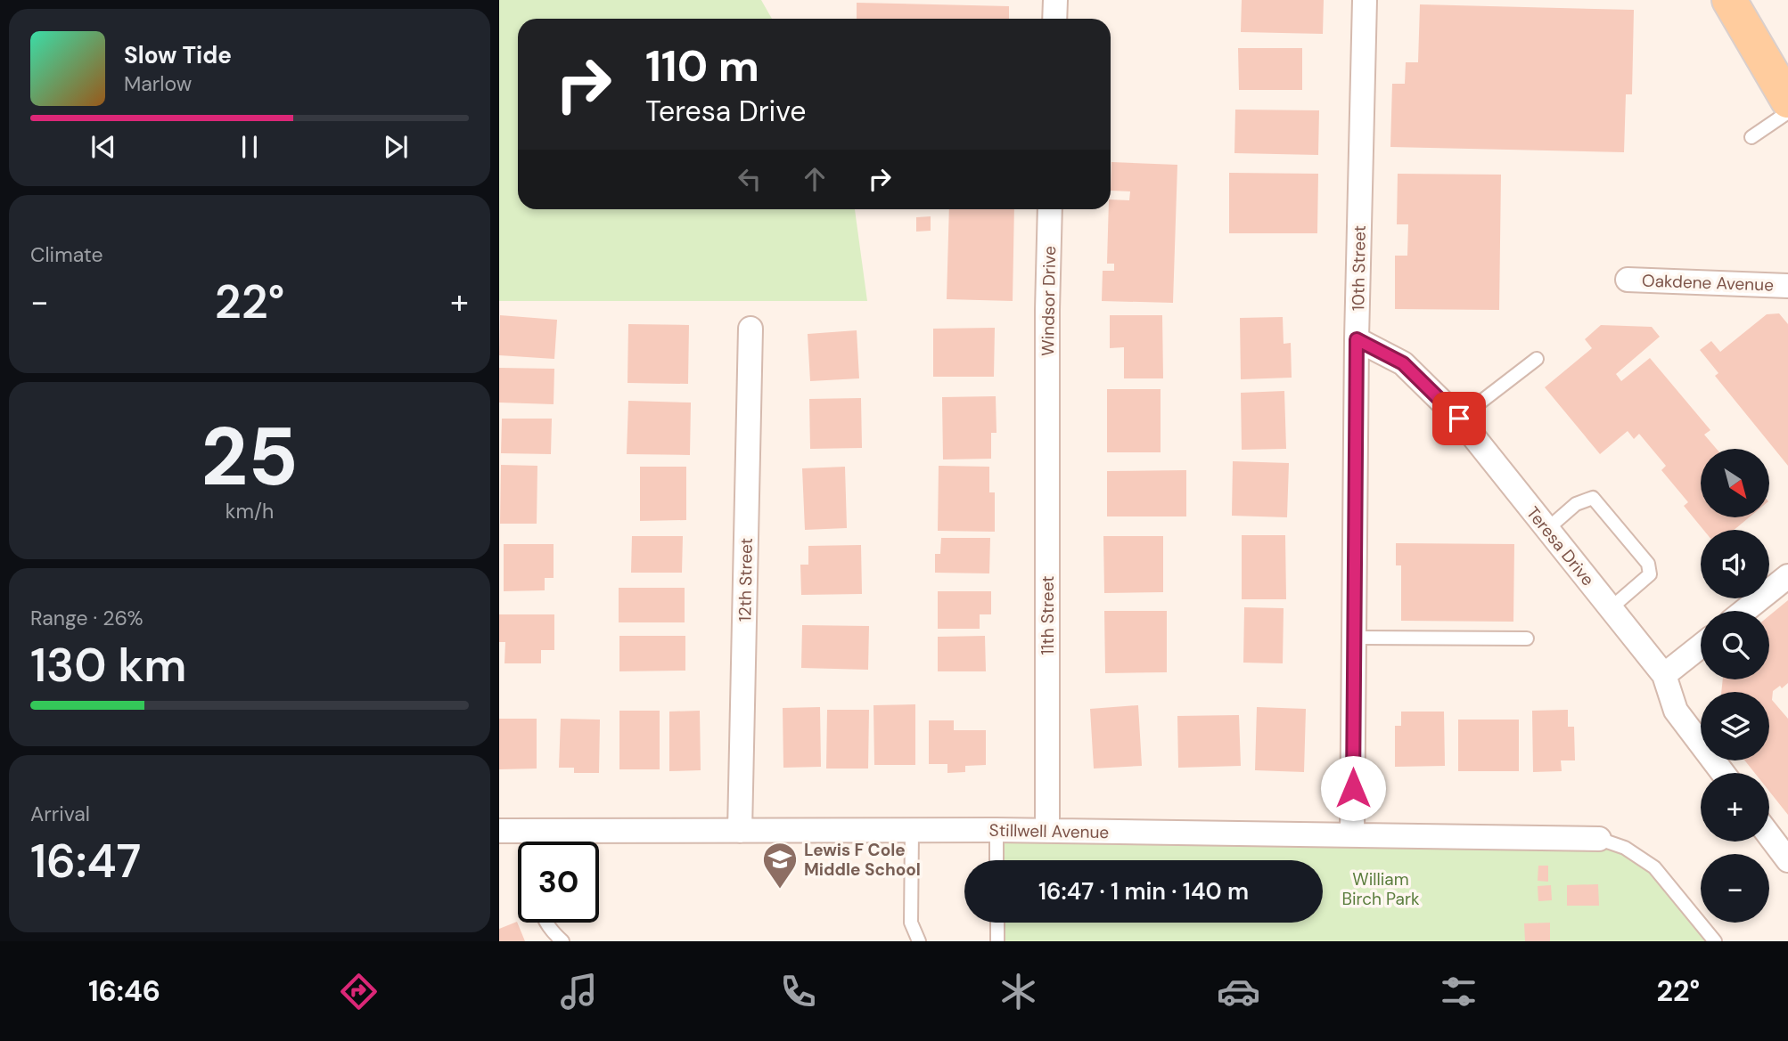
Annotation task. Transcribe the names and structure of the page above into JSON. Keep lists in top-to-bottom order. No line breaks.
{"streets":{"street":["10th Street","Oakdene Avenue","Windsor Drive","Teresa Drive","12th Street","11th Street","Stillwell Avenue"]},"crossings":[["10th Street","Teresa Drive"],["10th Street","Stillwell Avenue"],["Windsor Drive","11th Street"],["12th Street","Stillwell Avenue"],["11th Street","Stillwell Avenue"]],"parks":["William Birch Park"],"places":{"school or university":["Lewis F Cole Middle School"]},"north":"bottom right","page":{"turn":["110 m","Teresa Drive"],"song":["Slow Tide","Marlow"],"tile":["Climate",["25","km/h"],["Range · 26%","130 km"],["Arrival","16:47"]],"heat":["−","22°","+"],"map_buttons":["+","−"],"limit":"30","trip":"16:47 · 1 min · 140 m","tabs":["16:46","22°"]}}
